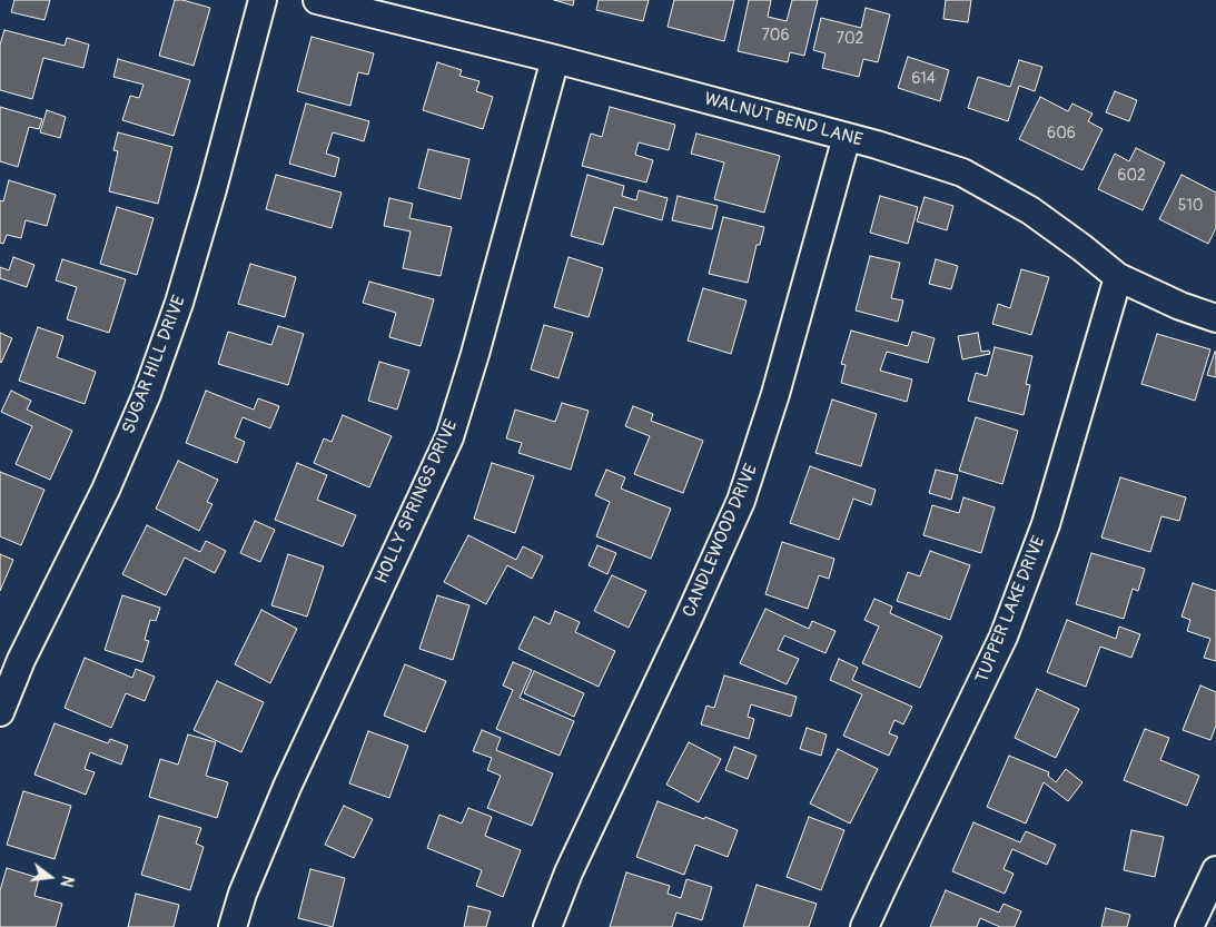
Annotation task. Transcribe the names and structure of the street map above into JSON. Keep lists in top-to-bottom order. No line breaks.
{"streets":{"street":["WALNUT BEND LANE","SUGAR HILL DRIVE","HOLLY SPRINGS DRIVE","CANDLEWOOD DRIVE","TUPPER LAKE DRIVE"]},"crossings":[["WALNUT BEND LANE","HOLLY SPRINGS DRIVE"],["WALNUT BEND LANE","CANDLEWOOD DRIVE"],["WALNUT BEND LANE","TUPPER LAKE DRIVE"]],"house_numbers":["706","702","614","606","602","510"],"north":"right"}
